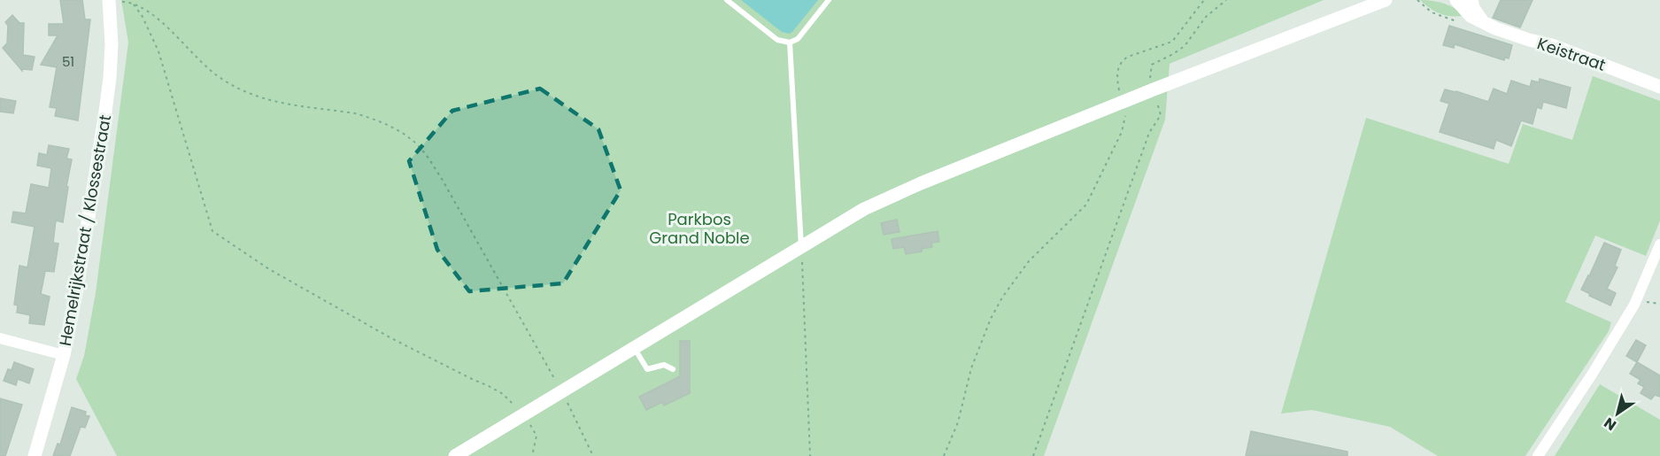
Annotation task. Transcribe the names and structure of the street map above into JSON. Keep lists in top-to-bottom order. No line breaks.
{"streets":{"street":["Keistraat","Hemelrijkstraat / Klossestraat"]},"parks":["Parkbos Grand Noble"],"house_numbers":["51"],"north":"bottom left"}
